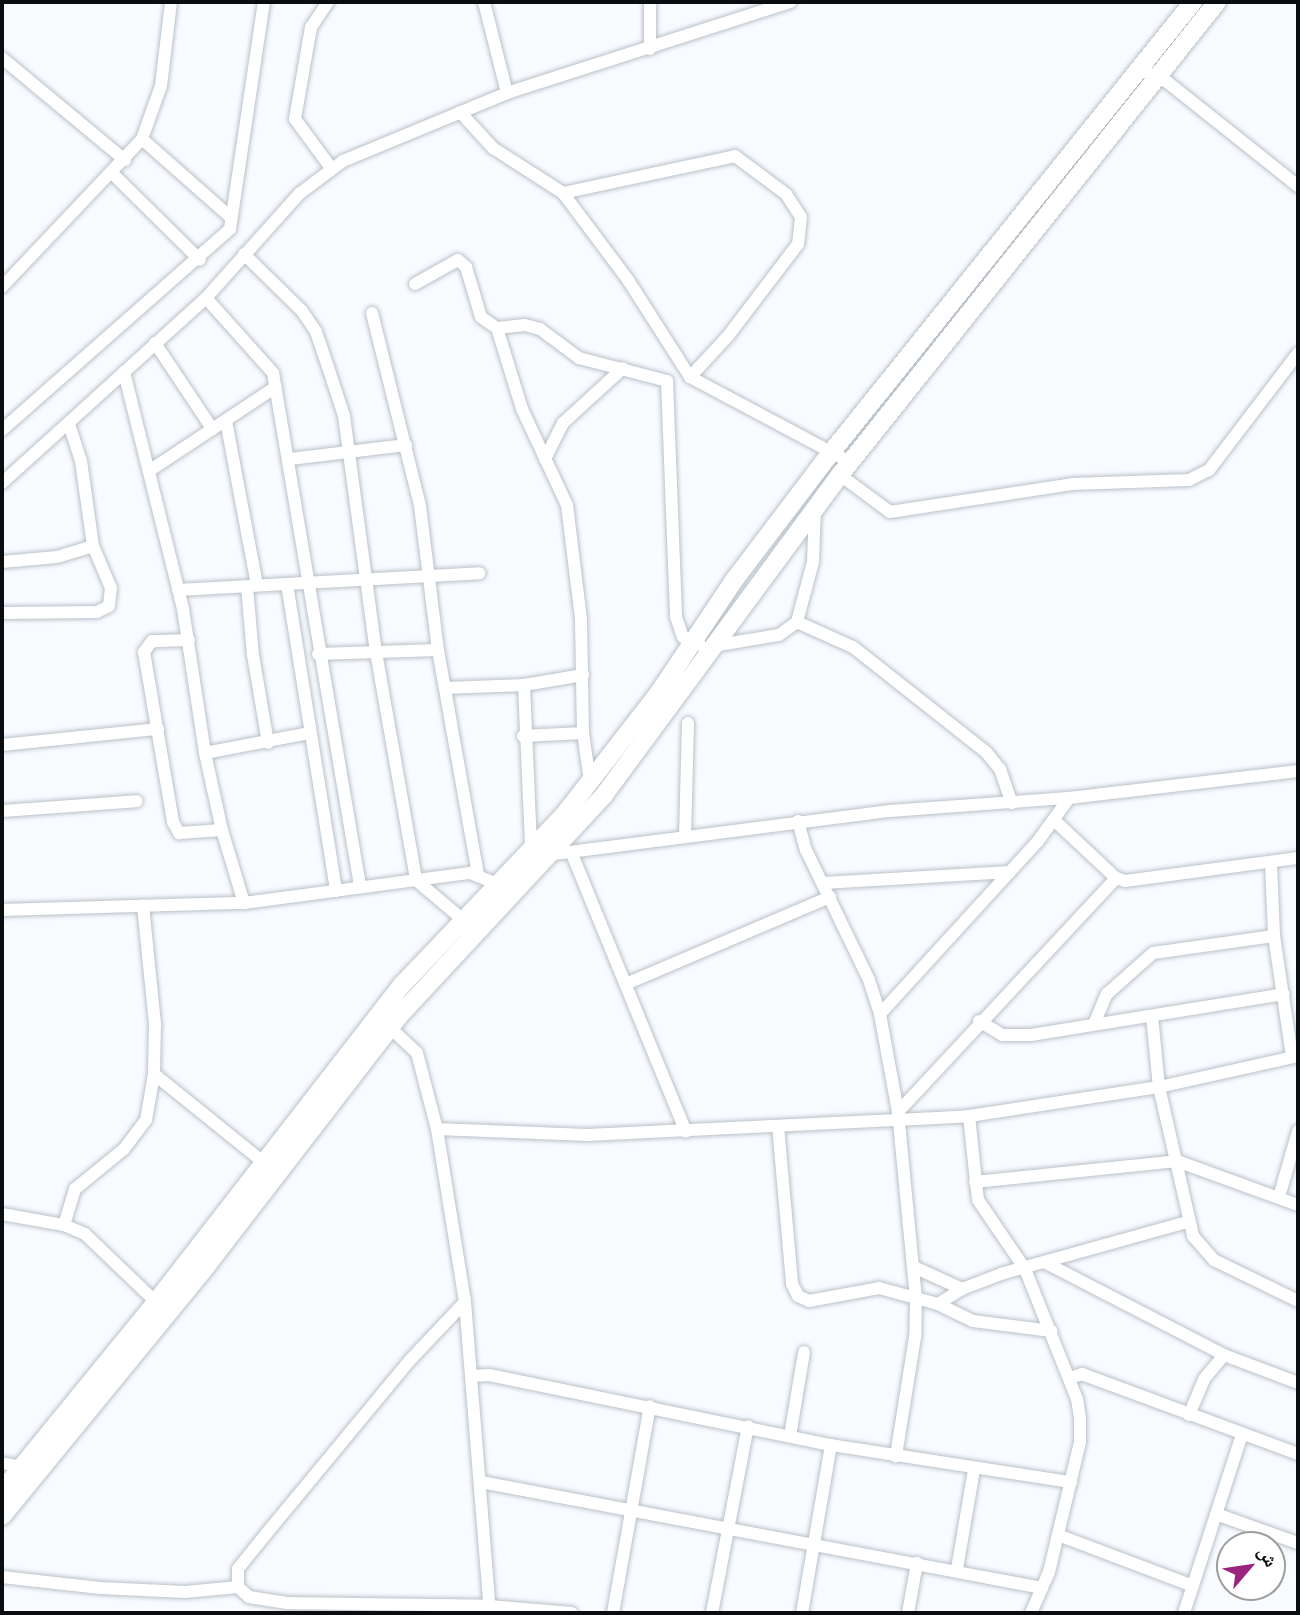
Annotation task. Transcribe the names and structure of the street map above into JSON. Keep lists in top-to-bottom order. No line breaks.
{"north":"top right"}
